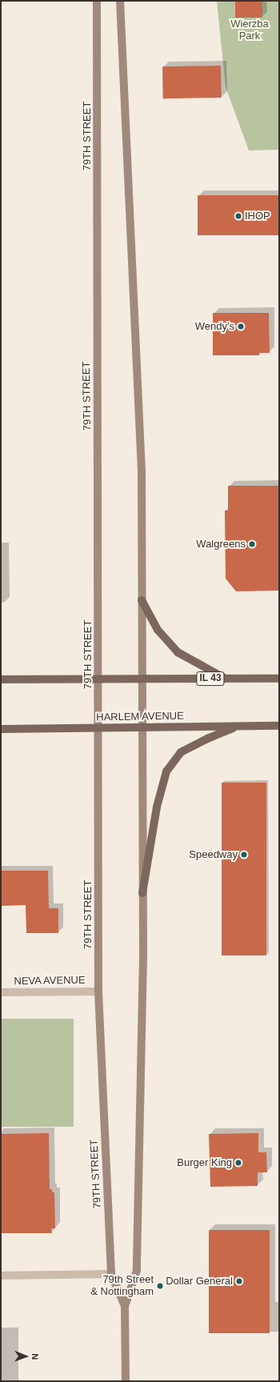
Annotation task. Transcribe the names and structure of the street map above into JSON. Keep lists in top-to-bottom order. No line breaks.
{"streets":{"main road":["79TH STREET","IL 43","HARLEM AVENUE"],"street":["NEVA AVENUE"]},"crossings":[["79TH STREET","IL 43"],["79TH STREET","HARLEM AVENUE"],["79TH STREET","NEVA AVENUE"]],"parks":["Wierzba Park"],"places":["IHOP","Wendy's","Walgreens","Speedway","Burger King","Dollar General","79th Street & Nottingham"],"north":"right"}
